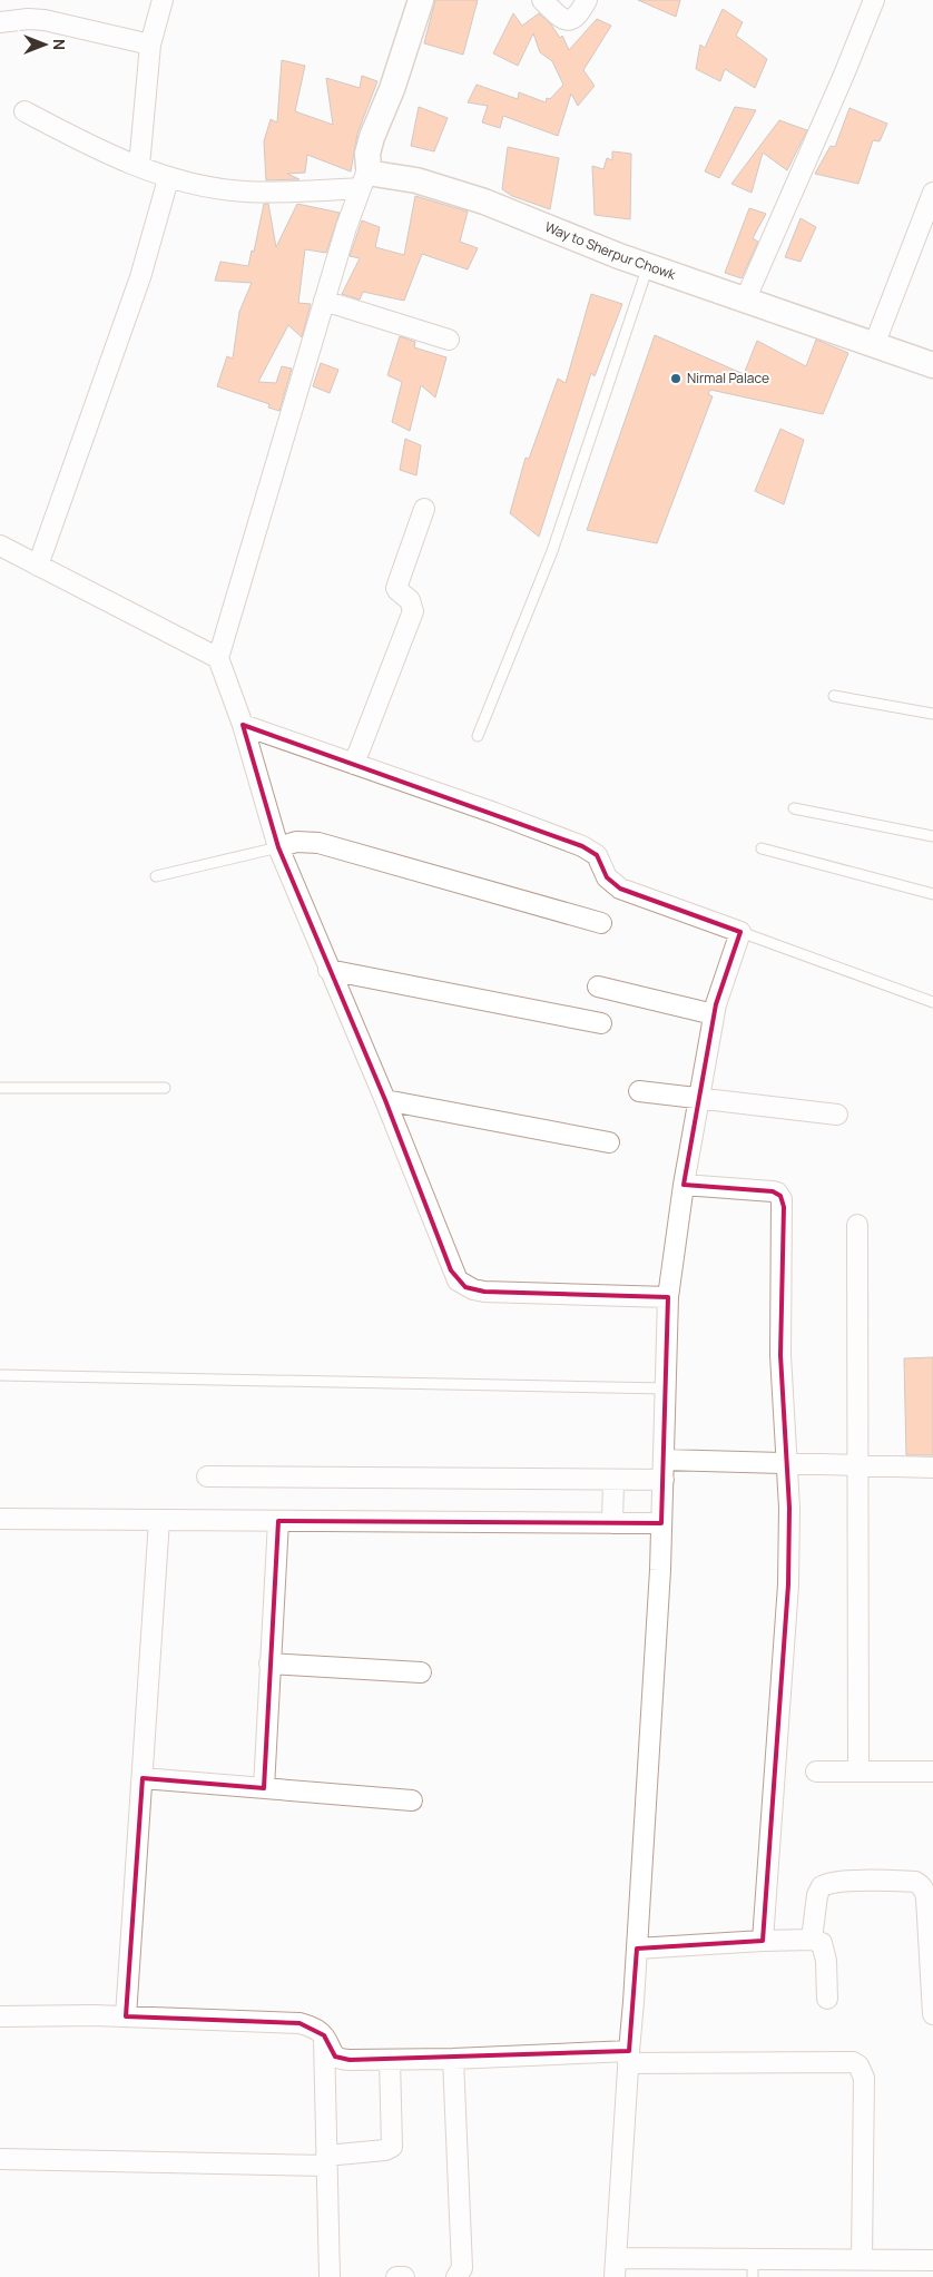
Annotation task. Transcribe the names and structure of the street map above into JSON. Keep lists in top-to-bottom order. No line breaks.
{"streets":{"street":["Way to Sherpur Chowk"]},"places":["Nirmal Palace"],"north":"right"}
